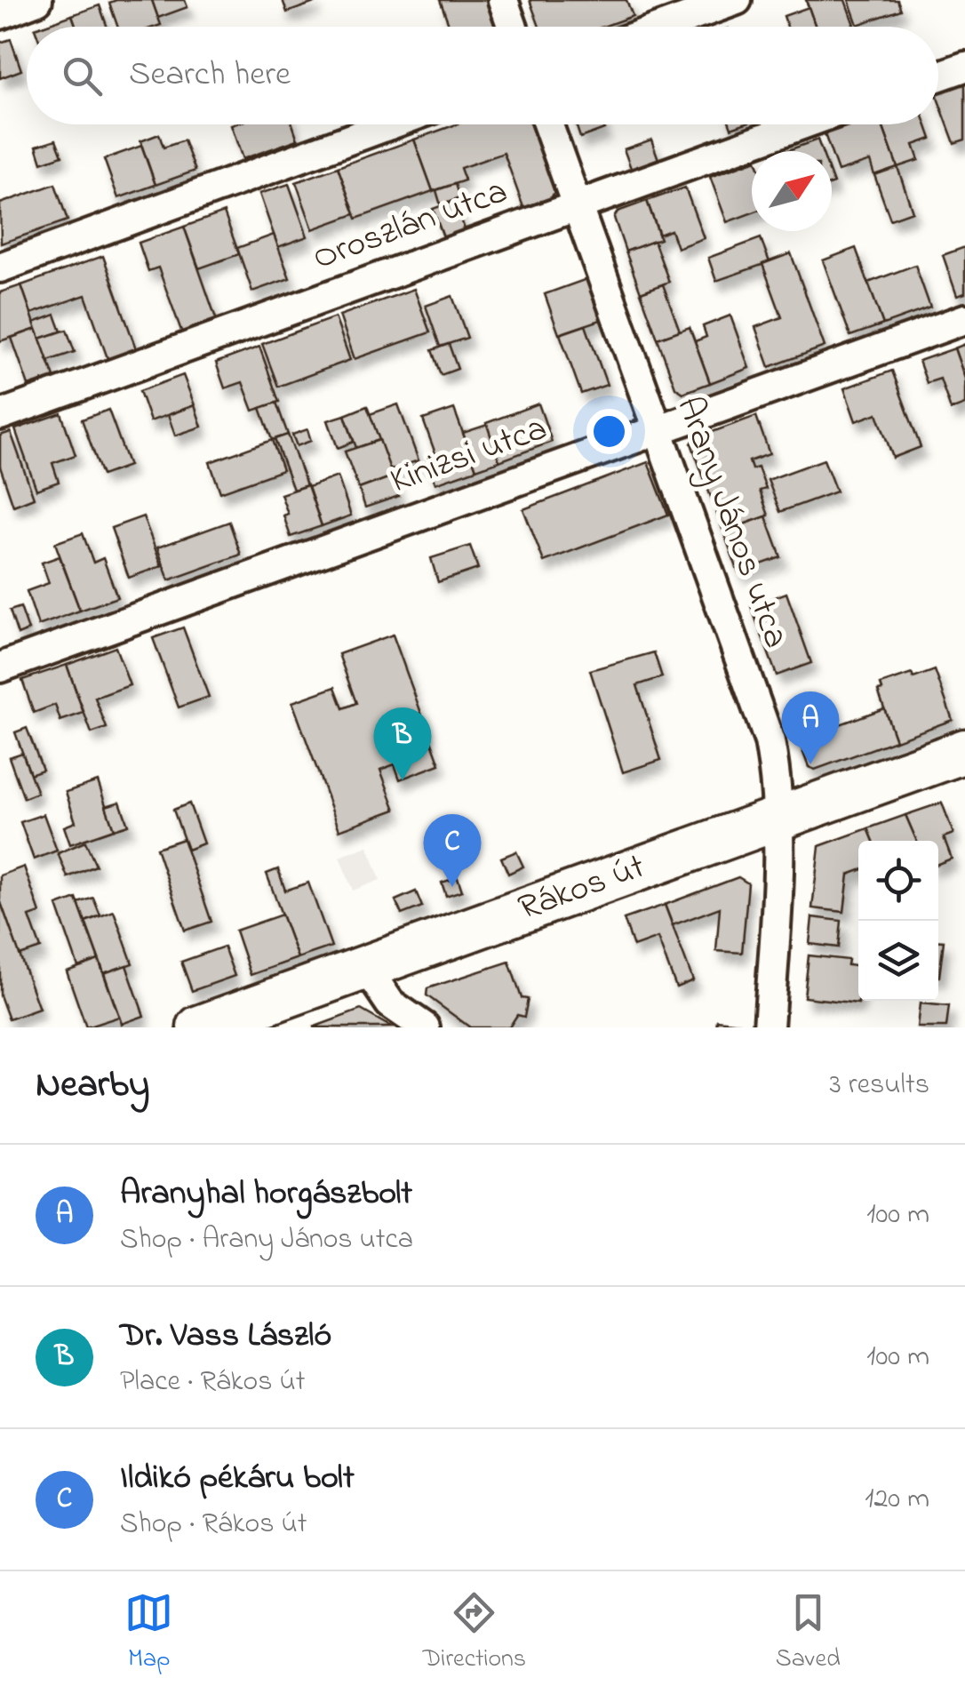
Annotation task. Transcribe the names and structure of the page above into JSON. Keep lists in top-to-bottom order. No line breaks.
{"streets":{"street":["Oroszlán utca","Kinizsi utca","Arany János utca","Rákos út"]},"crossings":[["Oroszlán utca","Arany János utca"],["Kinizsi utca","Arany János utca"],["Arany János utca","Rákos út"]],"north":"top right","page":{"search":"Search here","pins":["A","B","C"],"heading":["Nearby","3 results"],"list":[{"mark":"A","name":"Aranyhal horgászbolt","note":"Shop · Arany János utca","value":"100 m"},{"mark":"B","name":"Dr. Vass László","note":"Place · Rákos út","value":"100 m"},{"mark":"C","name":"Ildikó pékáru bolt","note":"Shop · Rákos út","value":"120 m"}],"nav":["Map","Directions","Saved"]}}
